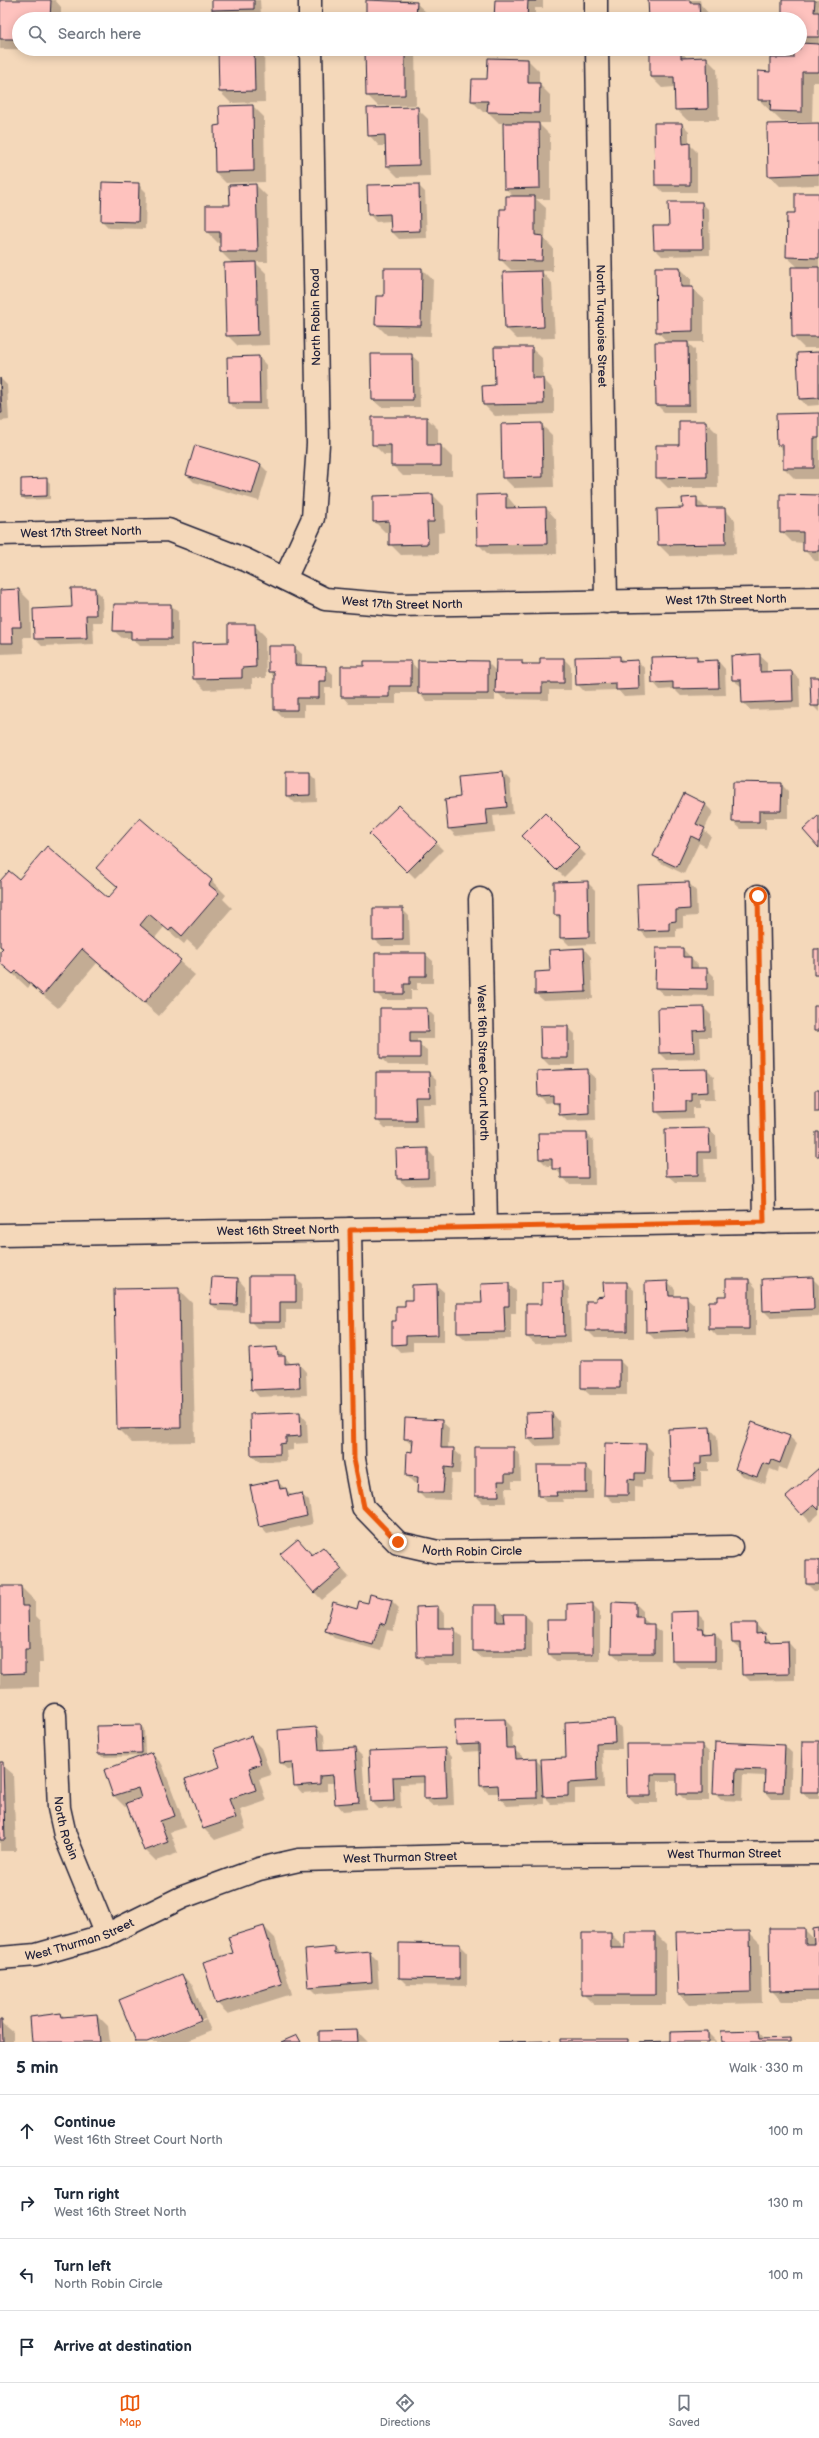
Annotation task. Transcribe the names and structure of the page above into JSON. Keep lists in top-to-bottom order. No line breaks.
{"streets":{"street":["North Robin Road","North Turquoise Street","West 17th Street North","West 16th Street Court North","West 16th Street North","North Robin Circle","North Robin","West Thurman Street"]},"crossings":[["North Robin Road","West 17th Street North"],["North Turquoise Street","West 17th Street North"],["West 16th Street Court North","West 16th Street North"],["West 16th Street North","North Robin Circle"],["North Robin","West Thurman Street"]],"page":{"search":"Search here","heading":["5 min","Walk · 330 m"],"list":[["Continue","West 16th Street Court North","100 m"],["Turn right","West 16th Street North","130 m"],["Turn left","North Robin Circle","100 m"],"Arrive at destination"],"nav":["Map","Directions","Saved"]}}
